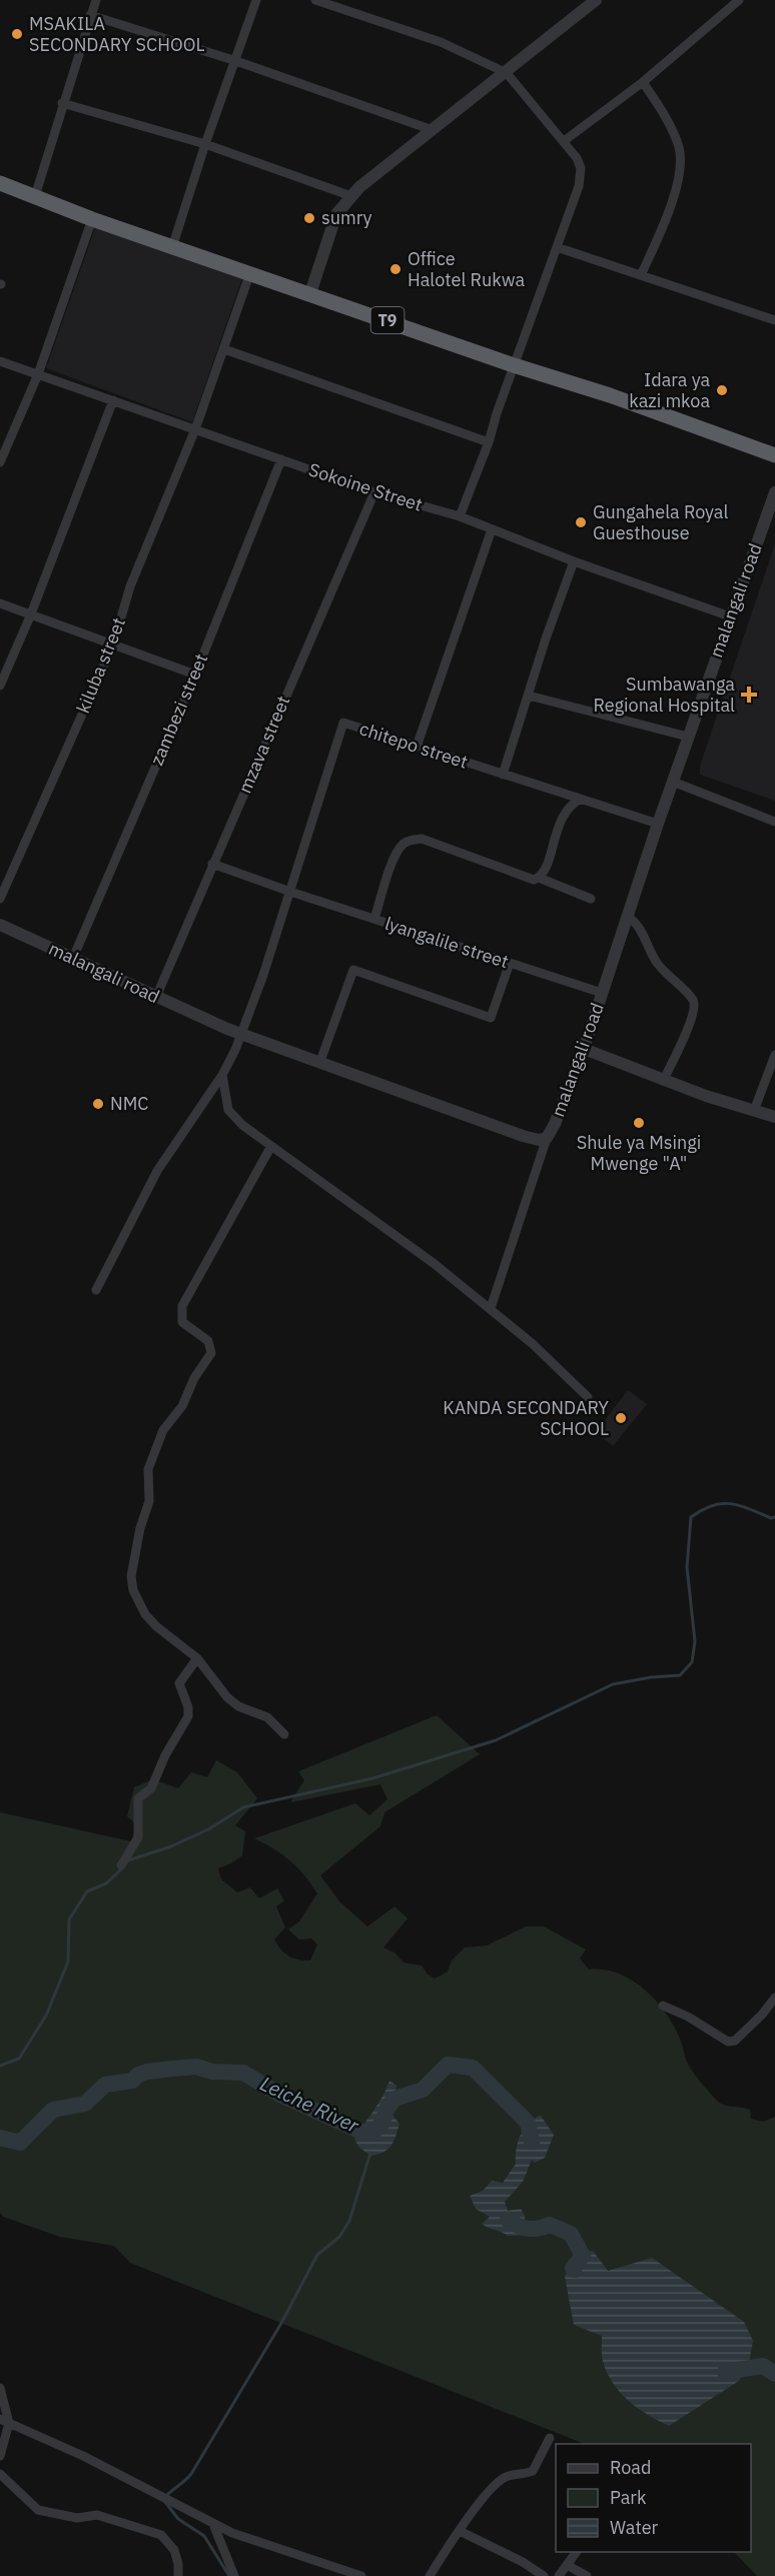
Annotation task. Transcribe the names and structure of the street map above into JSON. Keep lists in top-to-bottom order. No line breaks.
{"streets":{"highway":["T9"],"street":["Sokoine Street","malangali road","kiluba street","zambezi street","mzava street","chitepo street","lyangalile street"]},"crossings":[["T9","kiluba street"],["Sokoine Street","malangali road"],["Sokoine Street","kiluba street"],["Sokoine Street","zambezi street"],["Sokoine Street","mzava street"],["malangali road","zambezi street"],["malangali road","mzava street"],["malangali road","chitepo street"],["malangali road","lyangalile street"],["mzava street","lyangalile street"],["chitepo street","lyangalile street"]],"water":["Leiche River"],"places":{"other":["MSAKILA SECONDARY SCHOOL","sumry","Office Halotel Rukwa","Idara ya kazi mkoa","Gungahela Royal Guesthouse","NMC","Shule ya Msingi Mwenge \"A\"","KANDA SECONDARY SCHOOL"],"health":["Sumbawanga Regional Hospital"]},"legend":["Road","Park","Water"]}
